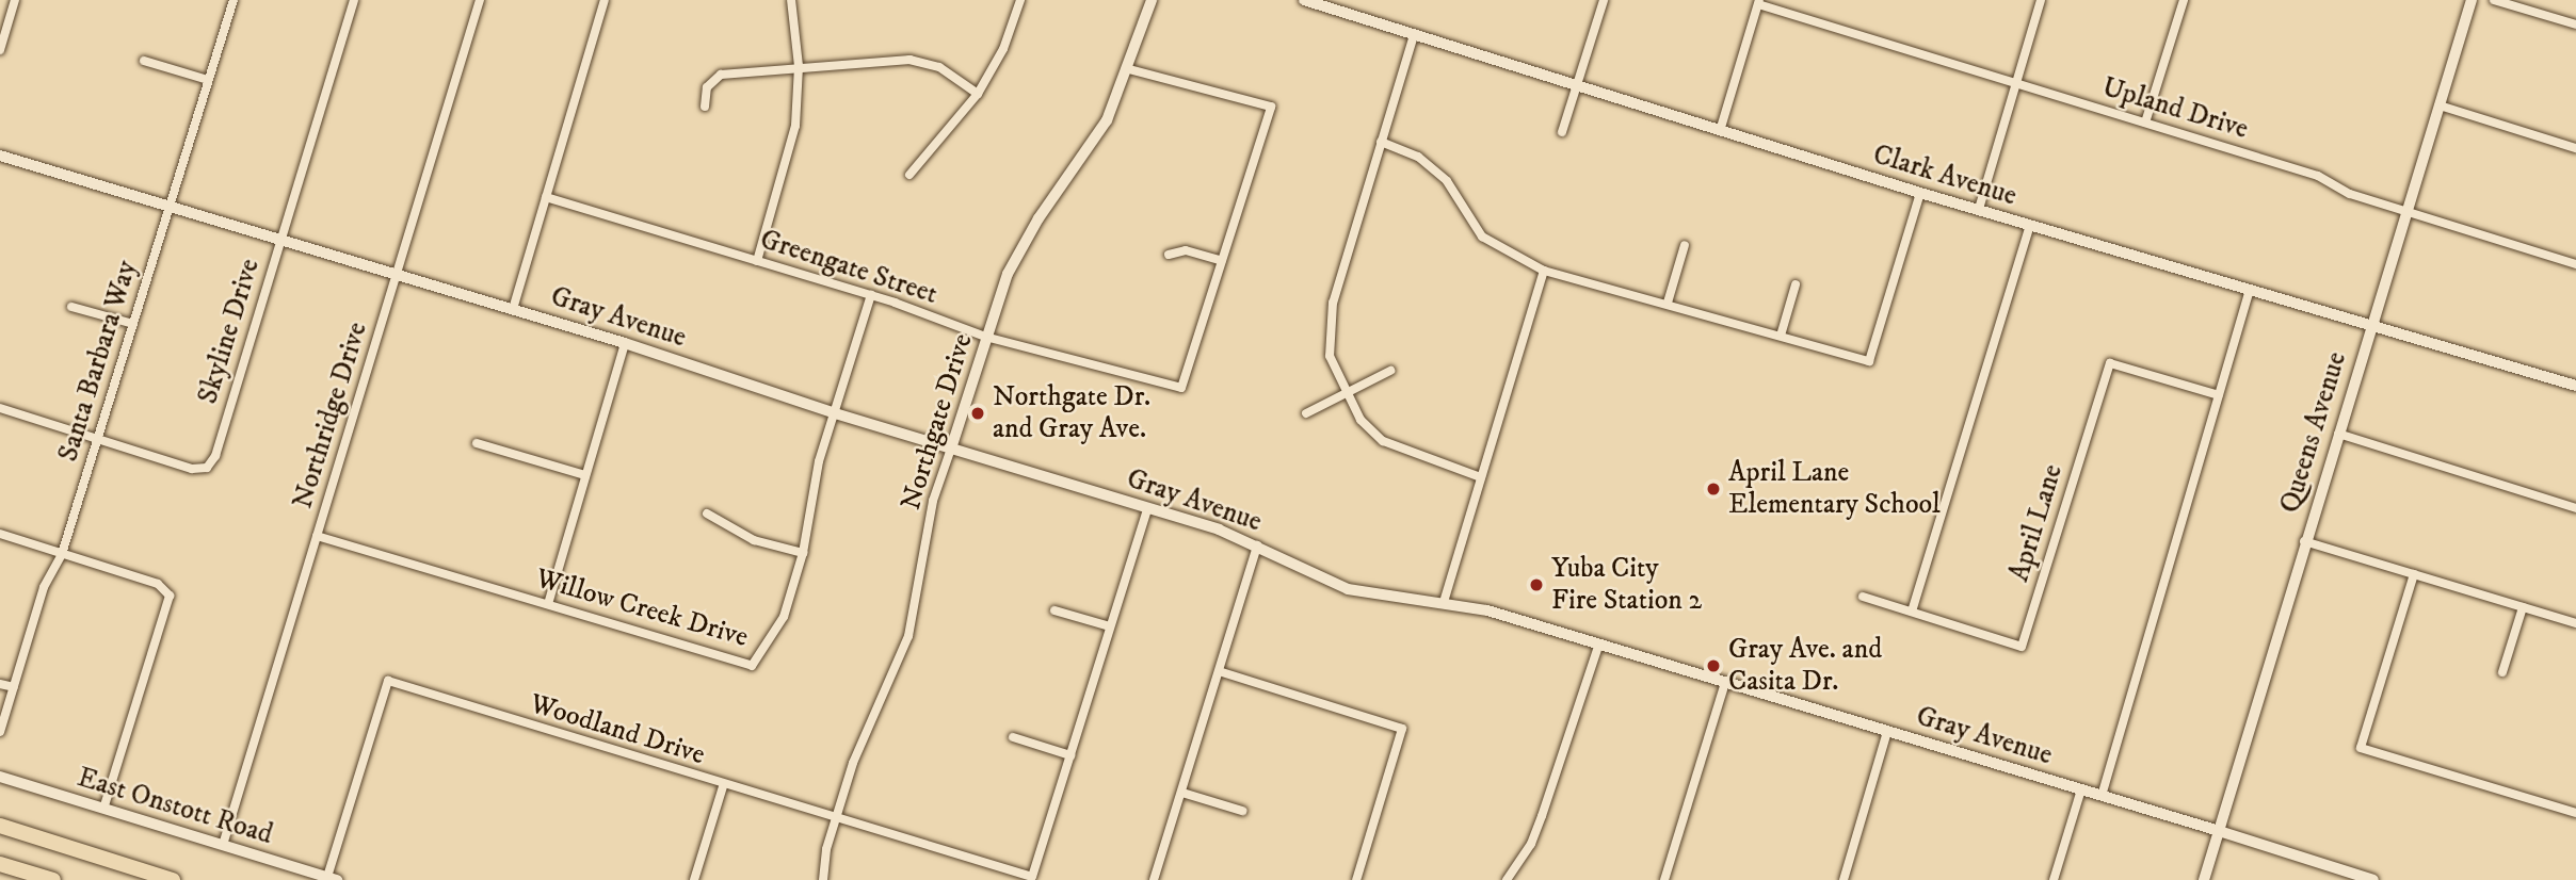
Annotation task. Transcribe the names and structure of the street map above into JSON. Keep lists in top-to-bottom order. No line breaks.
{"streets":{"main road":["Gray Avenue","Queens Avenue"],"street":["Upland Drive","Clark Avenue","Greengate Street","Skyline Drive","Santa Barbara Way","Northridge Drive","Northgate Drive","April Lane","Willow Creek Drive","Woodland Drive","East Onstott Road"]},"crossings":[["Upland Drive","Queens Avenue"],["Clark Avenue","Queens Avenue"],["Greengate Street","Northgate Drive"],["Greengate Street","Willow Creek Drive"],["Gray Avenue","Skyline Drive"],["Gray Avenue","Santa Barbara Way"],["Gray Avenue","Northridge Drive"],["Gray Avenue","Northgate Drive"],["Gray Avenue","Queens Avenue"],["Gray Avenue","Willow Creek Drive"],["Skyline Drive","Santa Barbara Way"],["Northridge Drive","Willow Creek Drive"],["Northridge Drive","East Onstott Road"],["Northgate Drive","Woodland Drive"],["Woodland Drive","East Onstott Road"]],"places":["Northgate Dr. and Gray Ave.","April Lane Elementary School","Yuba City Fire Station 2","Gray Ave. and Casita Dr."]}
